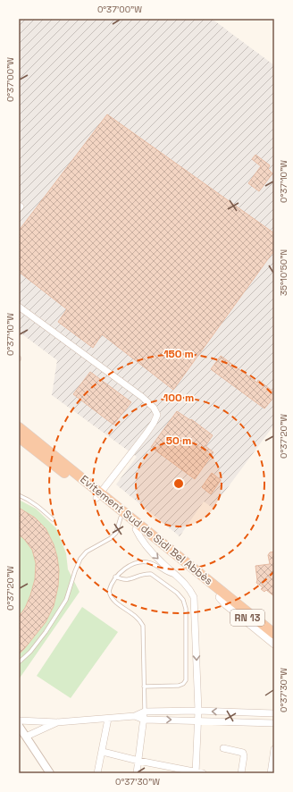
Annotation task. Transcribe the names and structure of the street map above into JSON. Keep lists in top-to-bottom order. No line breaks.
{"streets":{"highway":["Evitement Sud de Sidi Bel Abbès","RN 13"]},"crossings":[["Evitement Sud de Sidi Bel Abbès","RN 13"]],"coordinates":["0°37'00\"W","0°37'10\"W","35°10'50\"N","0°37'20\"W","0°37'30\"W"],"rings":["150 m","100 m","50 m"]}
